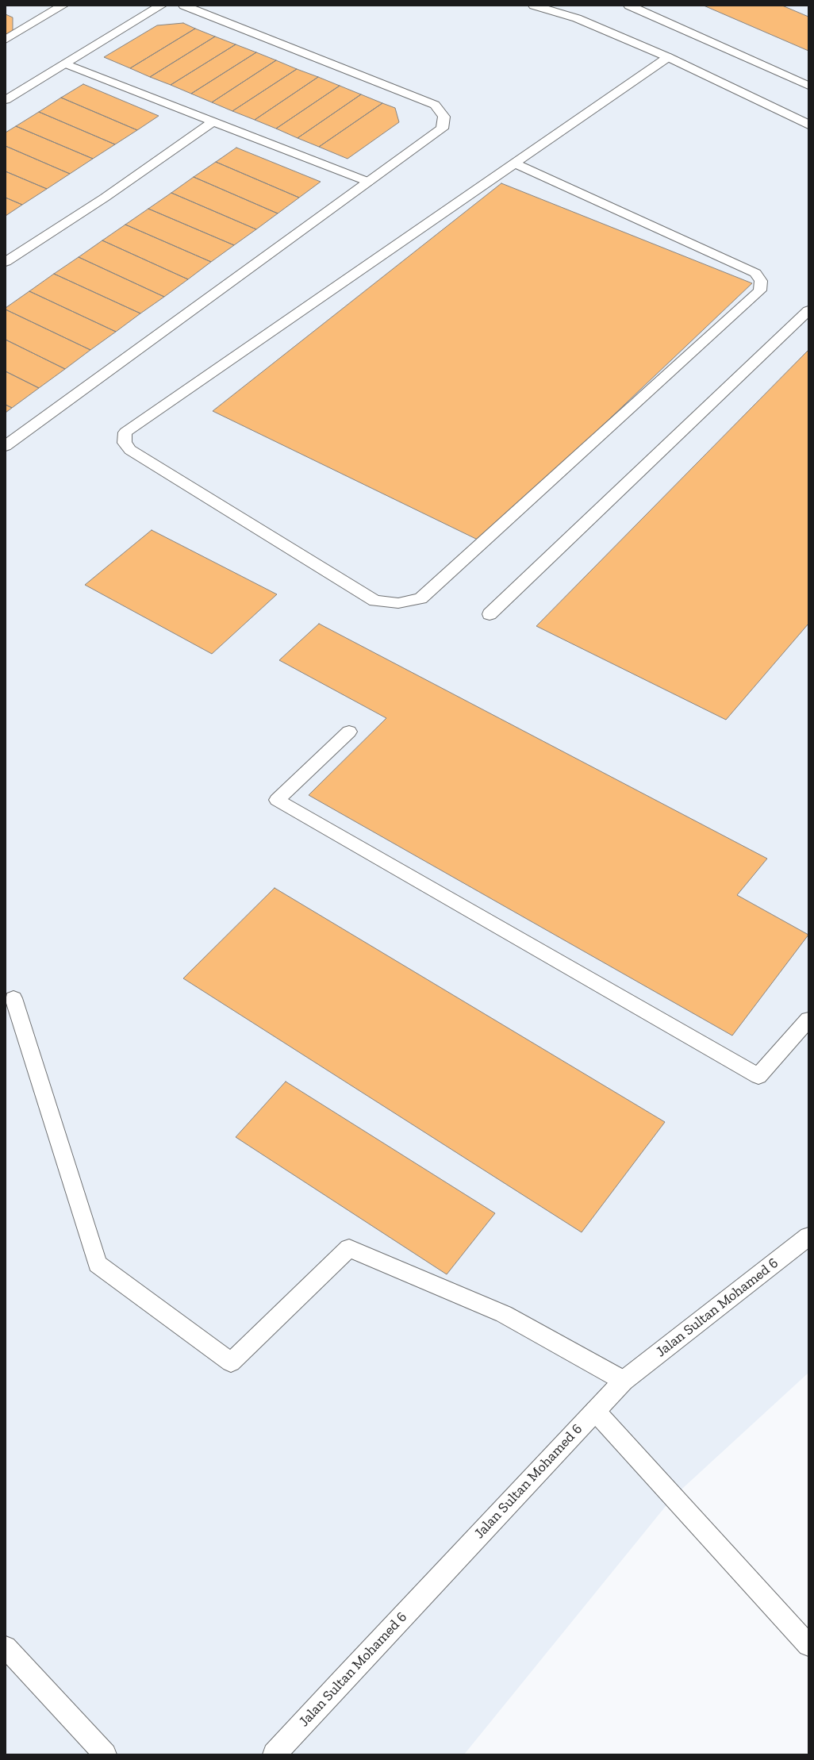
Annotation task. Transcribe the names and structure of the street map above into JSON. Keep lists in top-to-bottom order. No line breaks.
{"streets":{"street":["Jalan Sultan Mohamed 6"]}}
